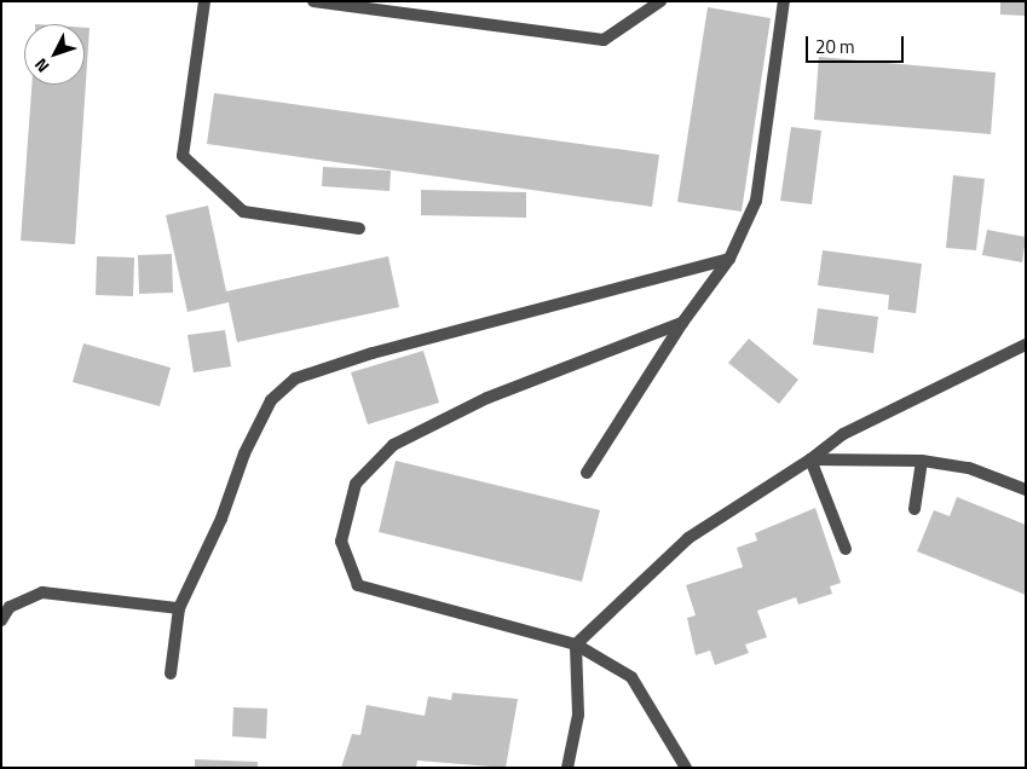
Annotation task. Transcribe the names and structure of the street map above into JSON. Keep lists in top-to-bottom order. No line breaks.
{"scale_bar":"20 m","north":"bottom left"}
